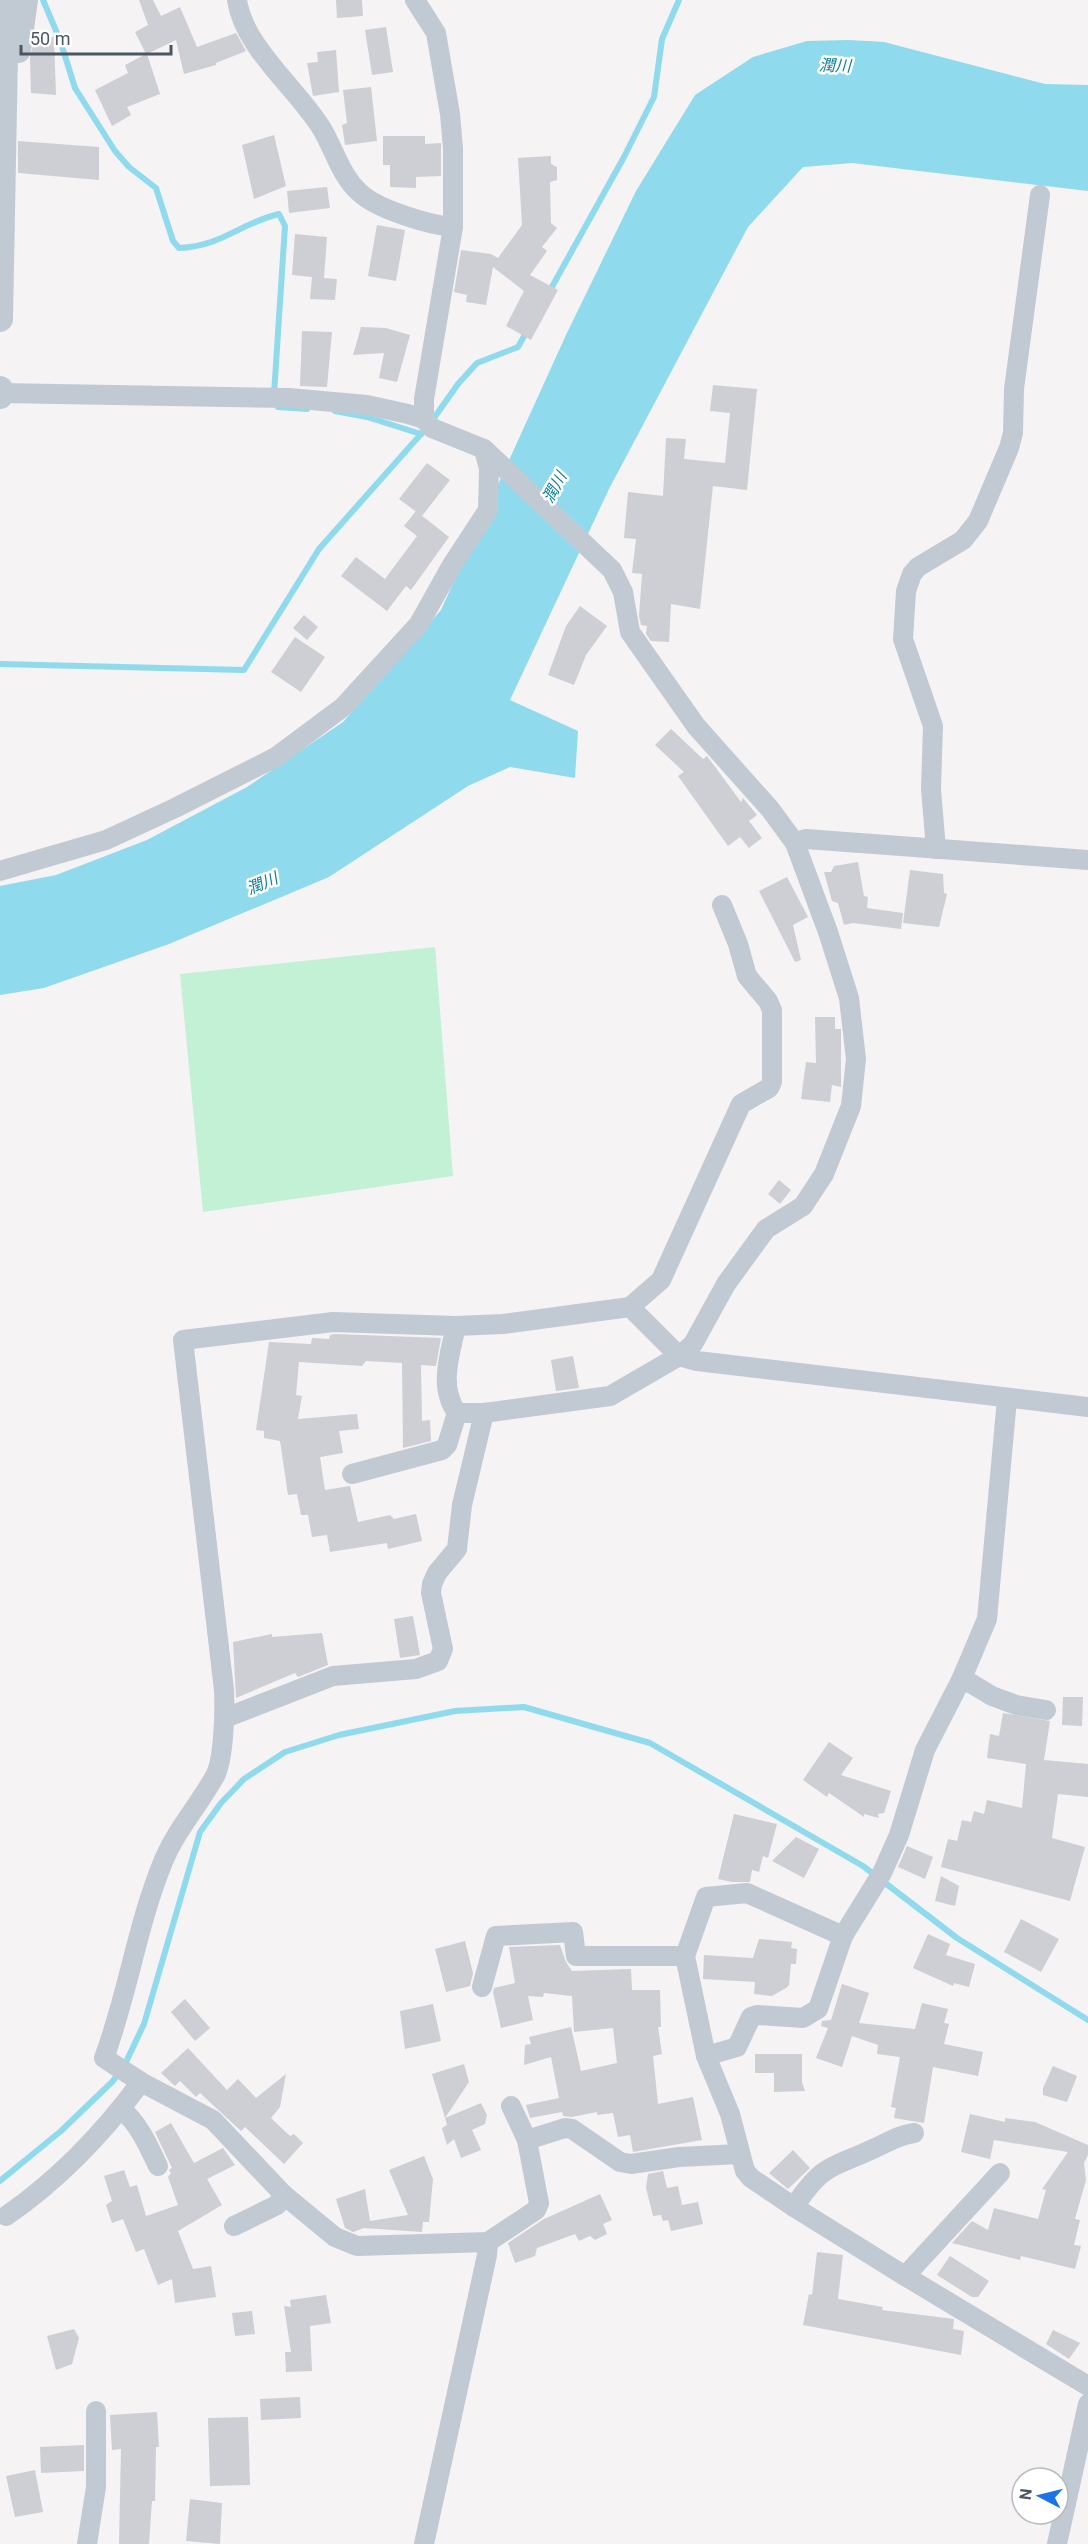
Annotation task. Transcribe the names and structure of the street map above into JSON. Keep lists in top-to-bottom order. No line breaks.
{"water":["潤川"],"scale_bar":"50 m","north":"left"}
